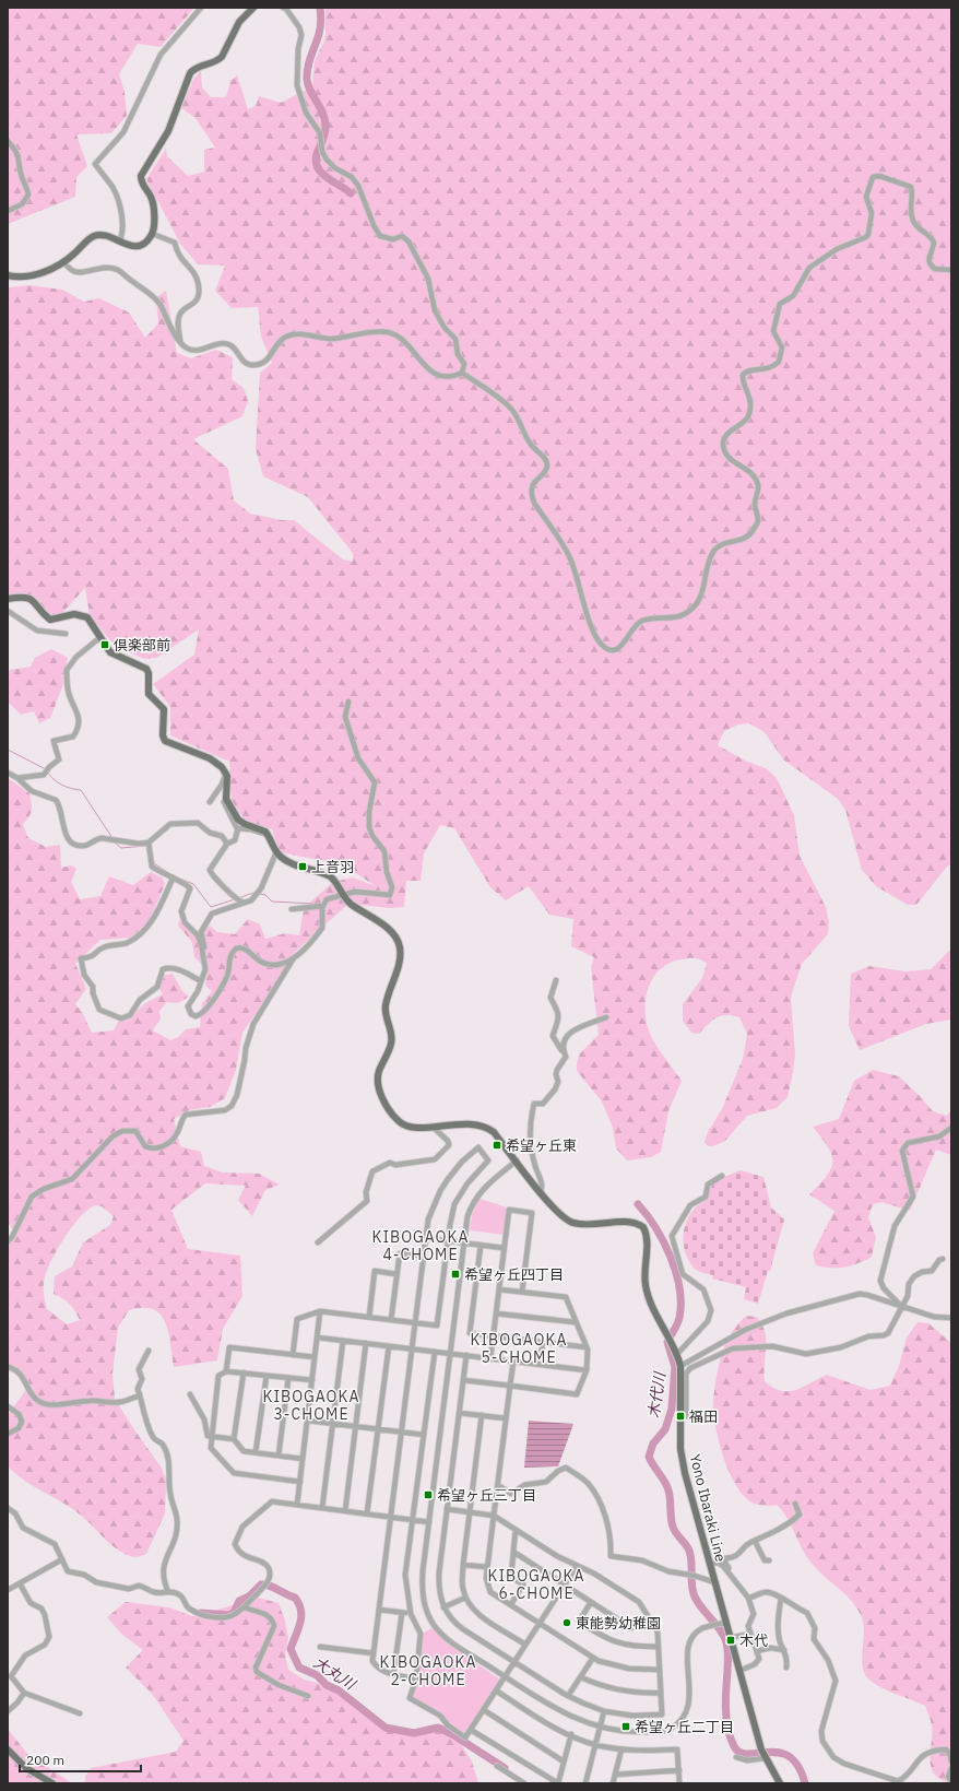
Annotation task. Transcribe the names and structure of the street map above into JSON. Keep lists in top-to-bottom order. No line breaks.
{"streets":{"main road":["Yono Ibaraki Line"]},"districts":["KIBOGAOKA 4-CHOME","KIBOGAOKA 5-CHOME","KIBOGAOKA 3-CHOME","KIBOGAOKA 6-CHOME","KIBOGAOKA 2-CHOME"],"water":["木代川","大丸川"],"places":{"transit":["倶楽部前","上音羽","希望ヶ丘東","希望ヶ丘四丁目","福田","希望ヶ丘三丁目","木代","希望ヶ丘二丁目"],"other":["東能勢幼稚園"]},"scale_bar":"200 m"}
